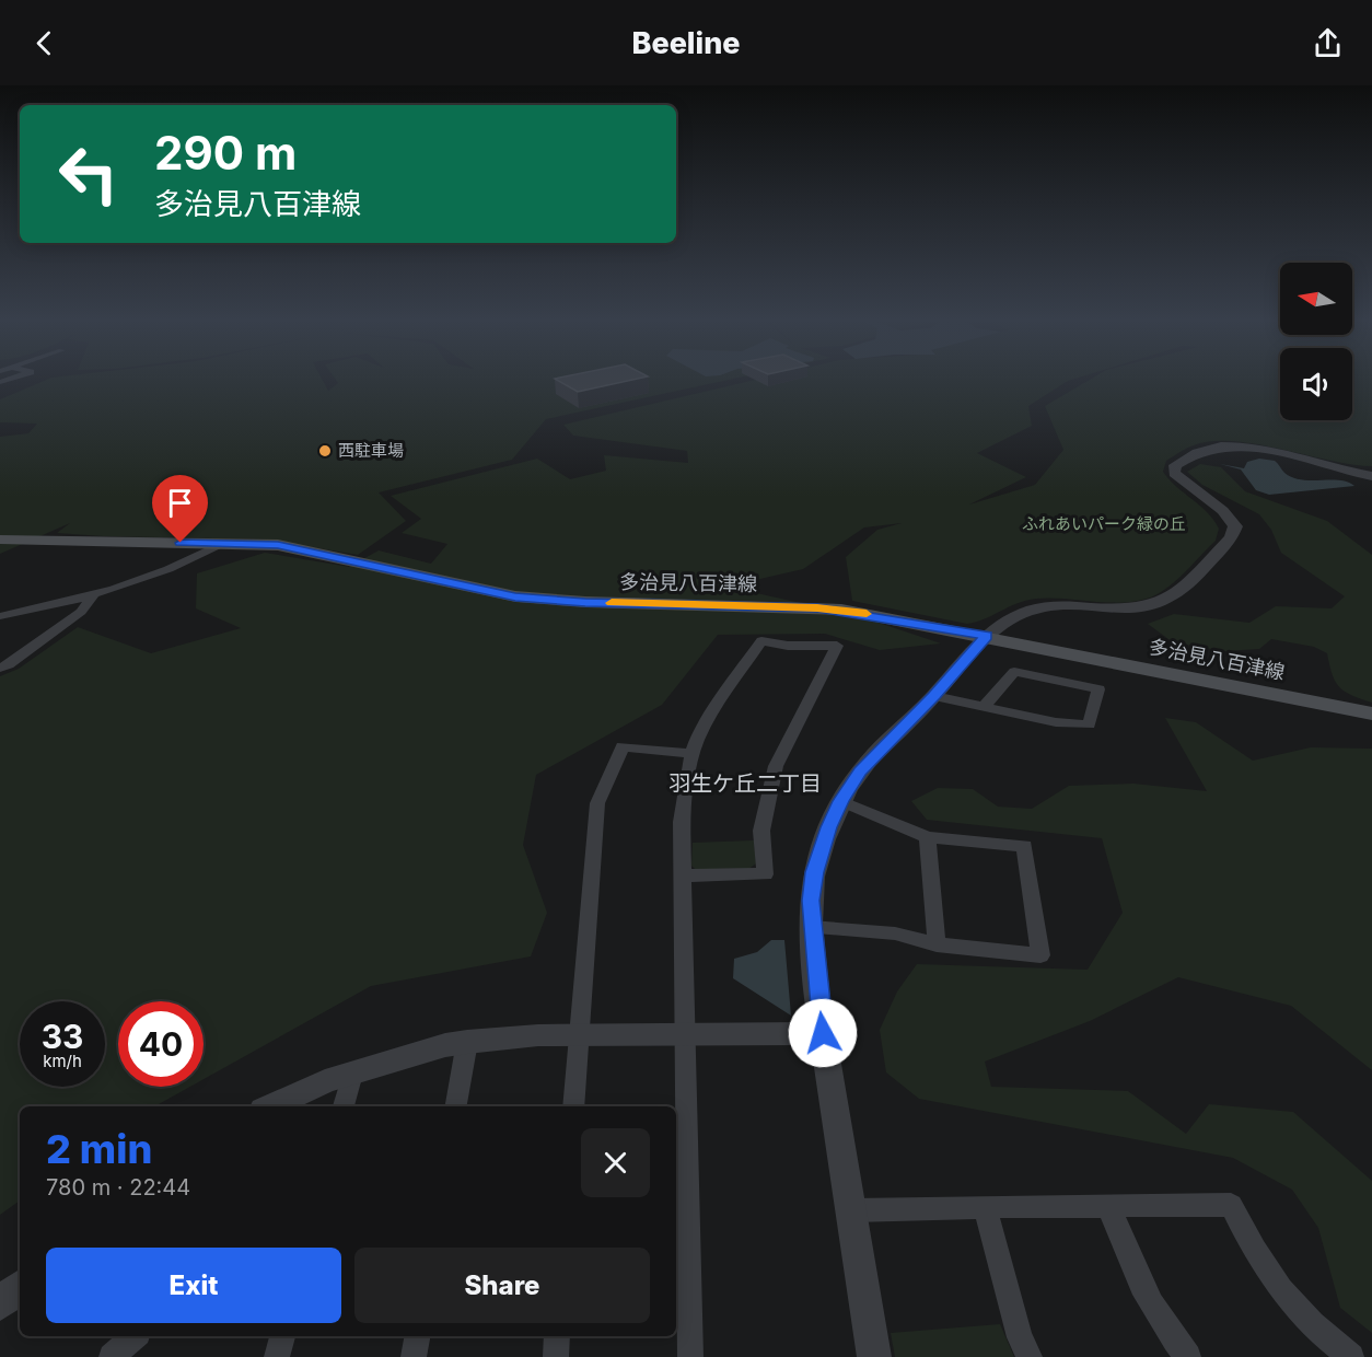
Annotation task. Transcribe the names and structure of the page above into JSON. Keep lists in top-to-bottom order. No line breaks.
{"streets":{"main road":["多治見八百津線"]},"districts":["羽生ケ丘二丁目"],"parks":["ふれあいパーク緑の丘"],"places":["西駐車場"],"north":"left","page":{"header":"Beeline","turn":["290 m","多治見八百津線"],"speed":"33 km/h","limit":"40","heading":["2 min","780 m · 22:44"],"buttons":["Exit","Share"]}}
